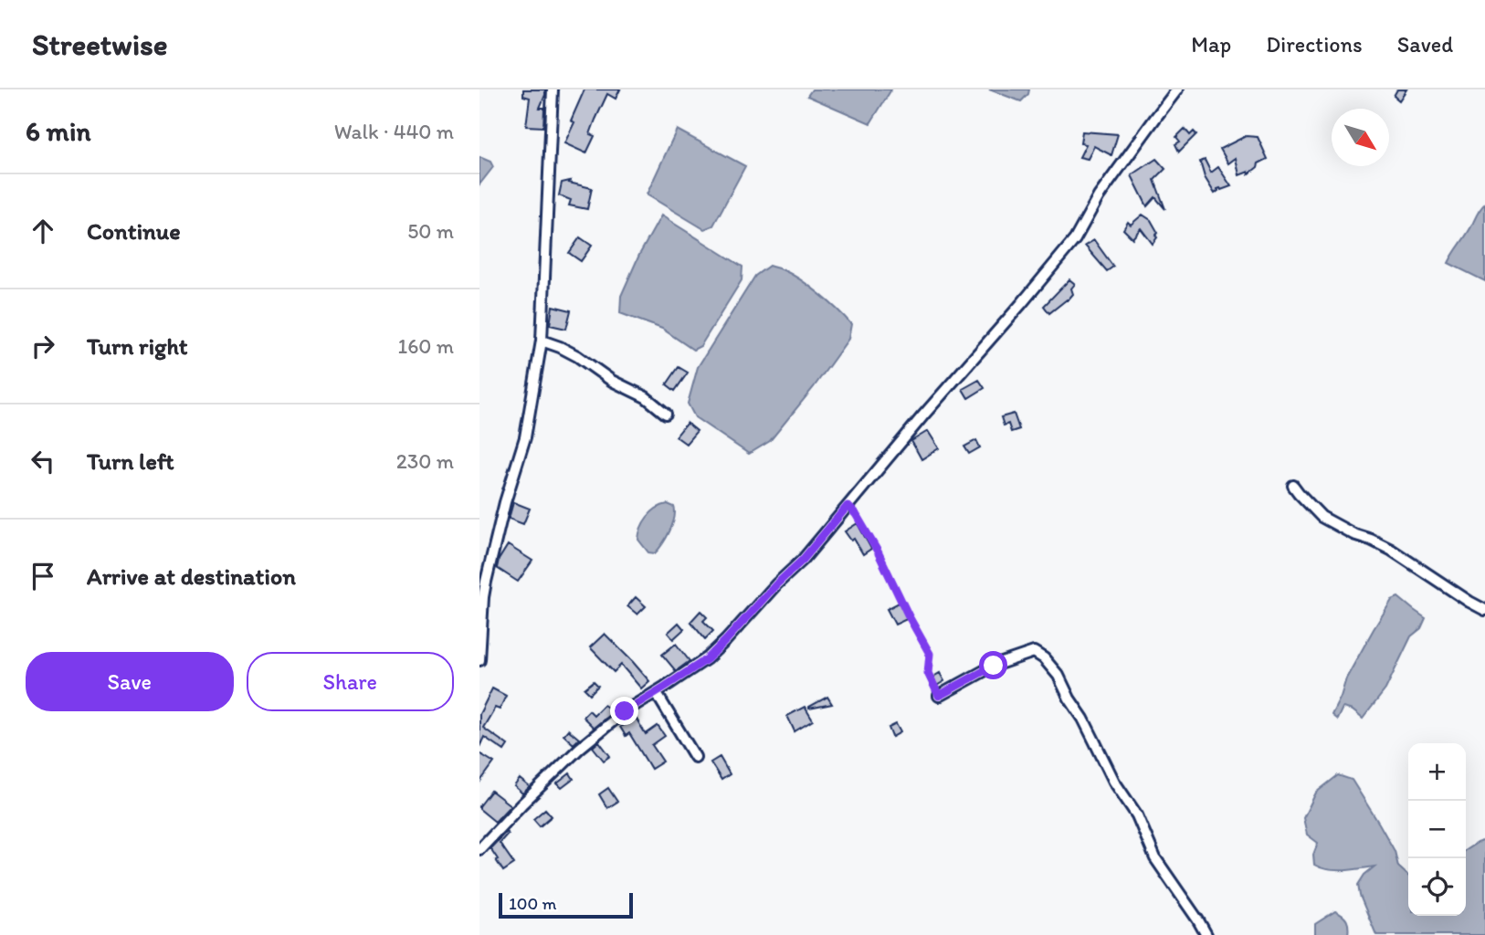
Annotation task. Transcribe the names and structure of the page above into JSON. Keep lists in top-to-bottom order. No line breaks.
{"scale_bar":"100 m","north":"bottom right","page":{"header":"Streetwise","nav":["Map","Directions","Saved"],"heading":["6 min","Walk · 440 m"],"list":[["Continue","50 m"],["Turn right","160 m"],["Turn left","230 m"],"Arrive at destination"],"buttons":["Save","Share"],"map_buttons":["+","−"],"scale":"100 m"}}
